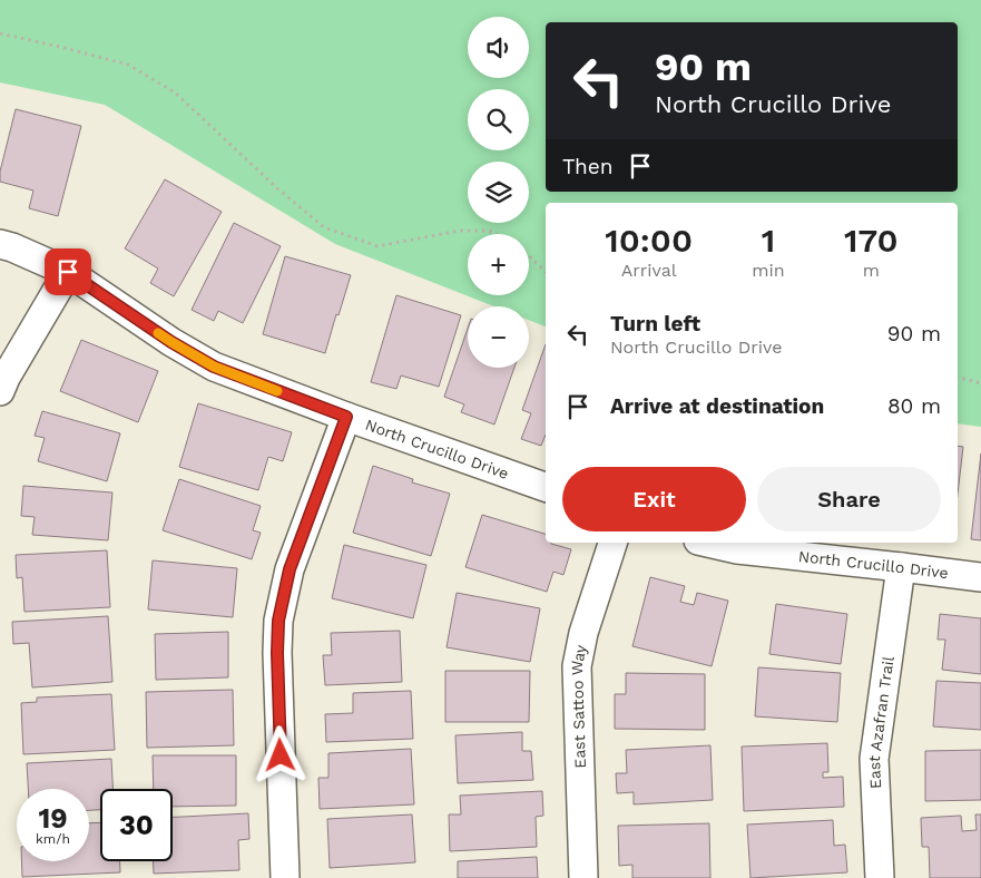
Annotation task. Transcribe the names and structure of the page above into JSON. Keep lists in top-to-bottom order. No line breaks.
{"streets":{"street":["North Crucillo Drive","East Sattoo Way","East Azafran Trail"]},"crossings":[["North Crucillo Drive","East Azafran Trail"]],"page":{"map_buttons":["+","−"],"turn":["90 m","North Crucillo Drive"],"then":"Then","eta":["10:00","Arrival","1","min","170","m"],"list":[{"name":"Turn left","note":"North Crucillo Drive","value":"90 m"},{"name":"Arrive at destination","value":"80 m"}],"buttons":["Exit","Share"],"speed":"19 km/h","limit":"30"}}
